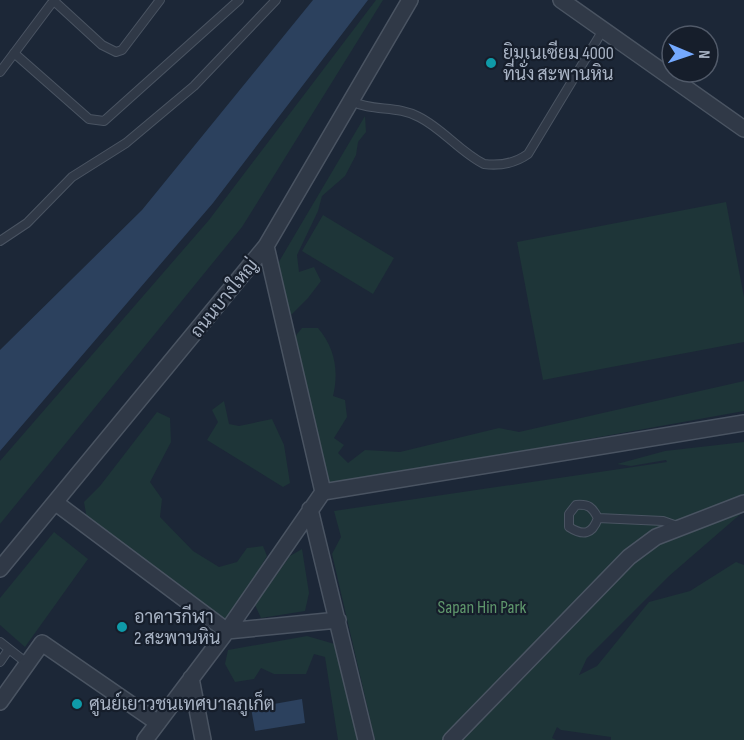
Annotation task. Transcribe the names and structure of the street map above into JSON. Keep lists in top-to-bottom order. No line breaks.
{"streets":{"street":["ถนนบางใหญ่"]},"parks":["Sapan Hin Park"],"places":["ยิมเนเซียม 4000 ที่นั่ง สะพานหิน","อาคารกีฬา 2 สะพานหิน","ศูนย์เยาวชนเทศบาลภูเก็ต"],"north":"right"}
